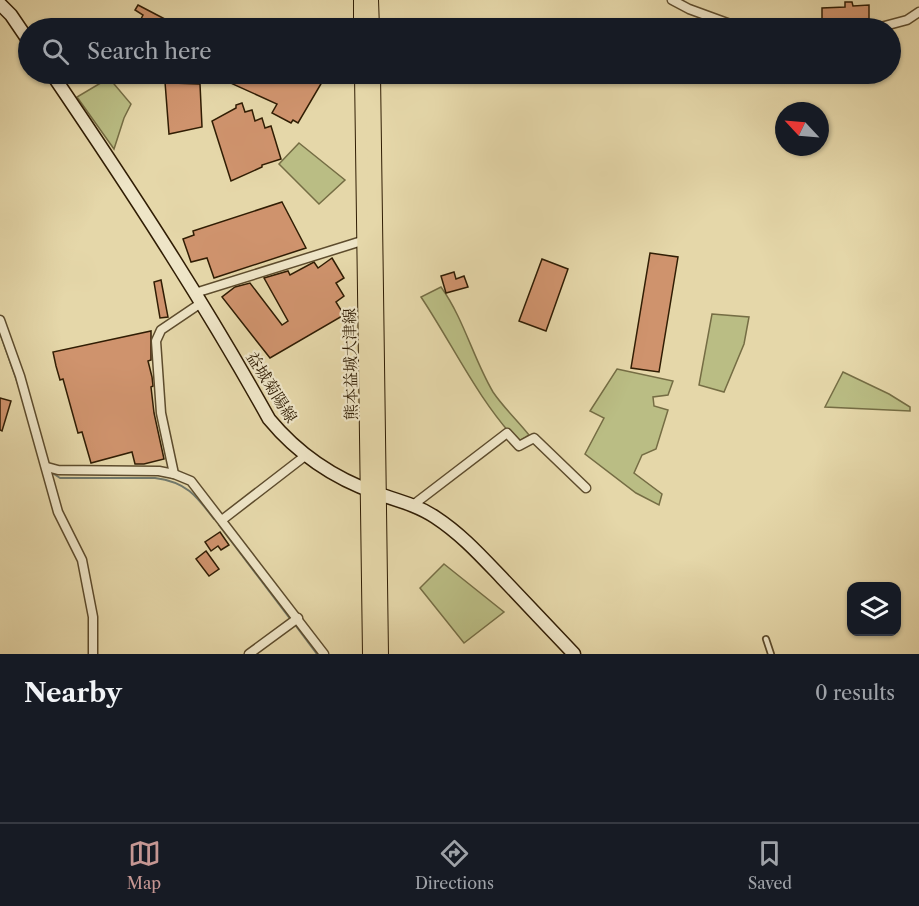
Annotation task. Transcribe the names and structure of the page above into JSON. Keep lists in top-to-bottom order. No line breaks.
{"streets":{"main road":["熊本益城大津線","益城菊陽線"]},"crossings":[["熊本益城大津線","益城菊陽線"]],"north":"top left","page":{"search":"Search here","heading":["Nearby","0 results"],"nav":["Map","Directions","Saved"]}}
